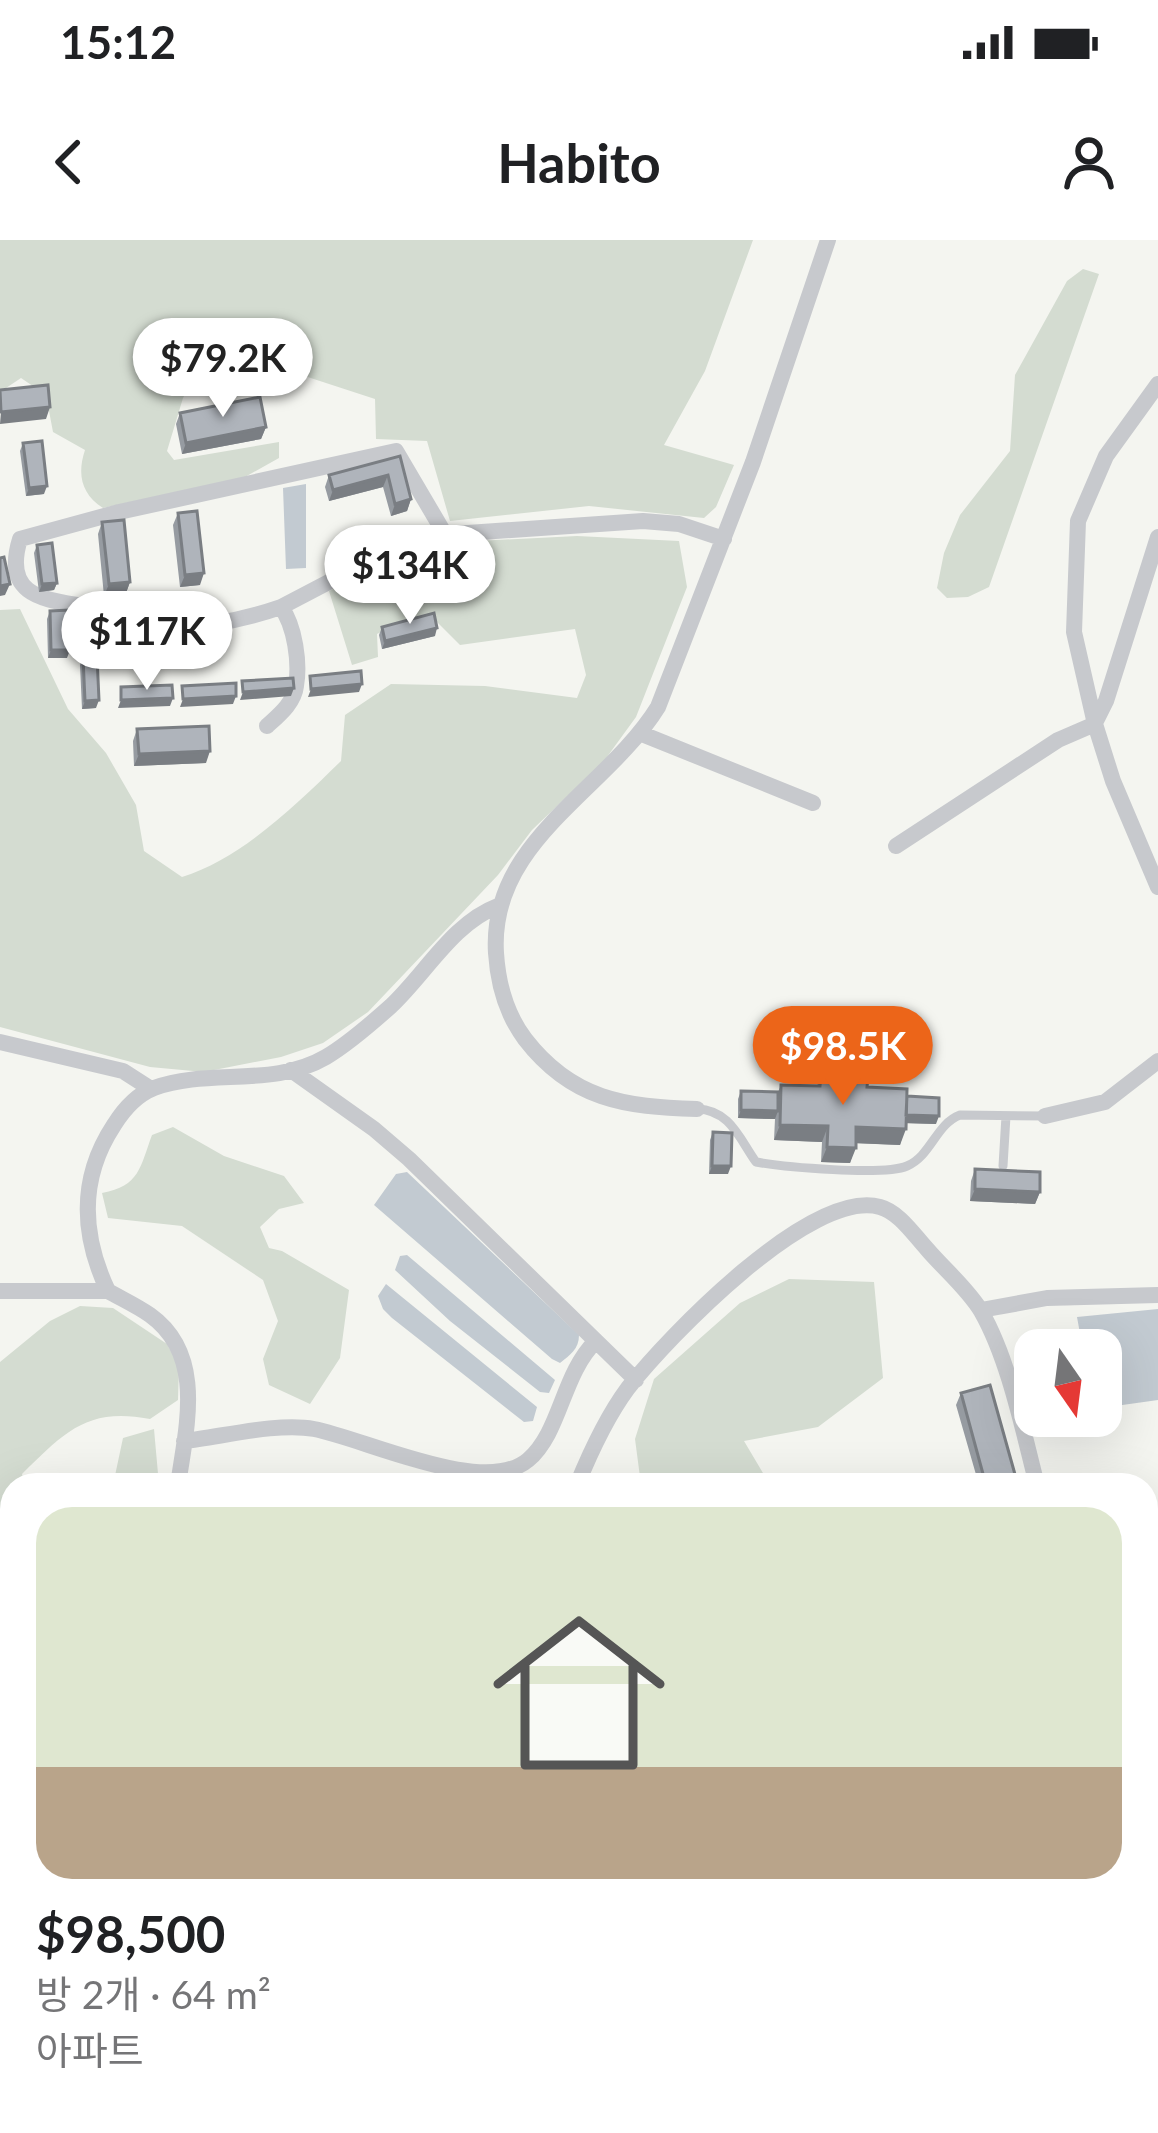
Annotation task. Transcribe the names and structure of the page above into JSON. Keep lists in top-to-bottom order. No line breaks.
{"north":"bottom","page":{"status":"15:12","header":"Habito","price":["$79.2K","$134K","$117K","$98.5K"],"list":[{"name":"$98,500","note":"방 2개 · 64 m² · 아파트"}]}}
